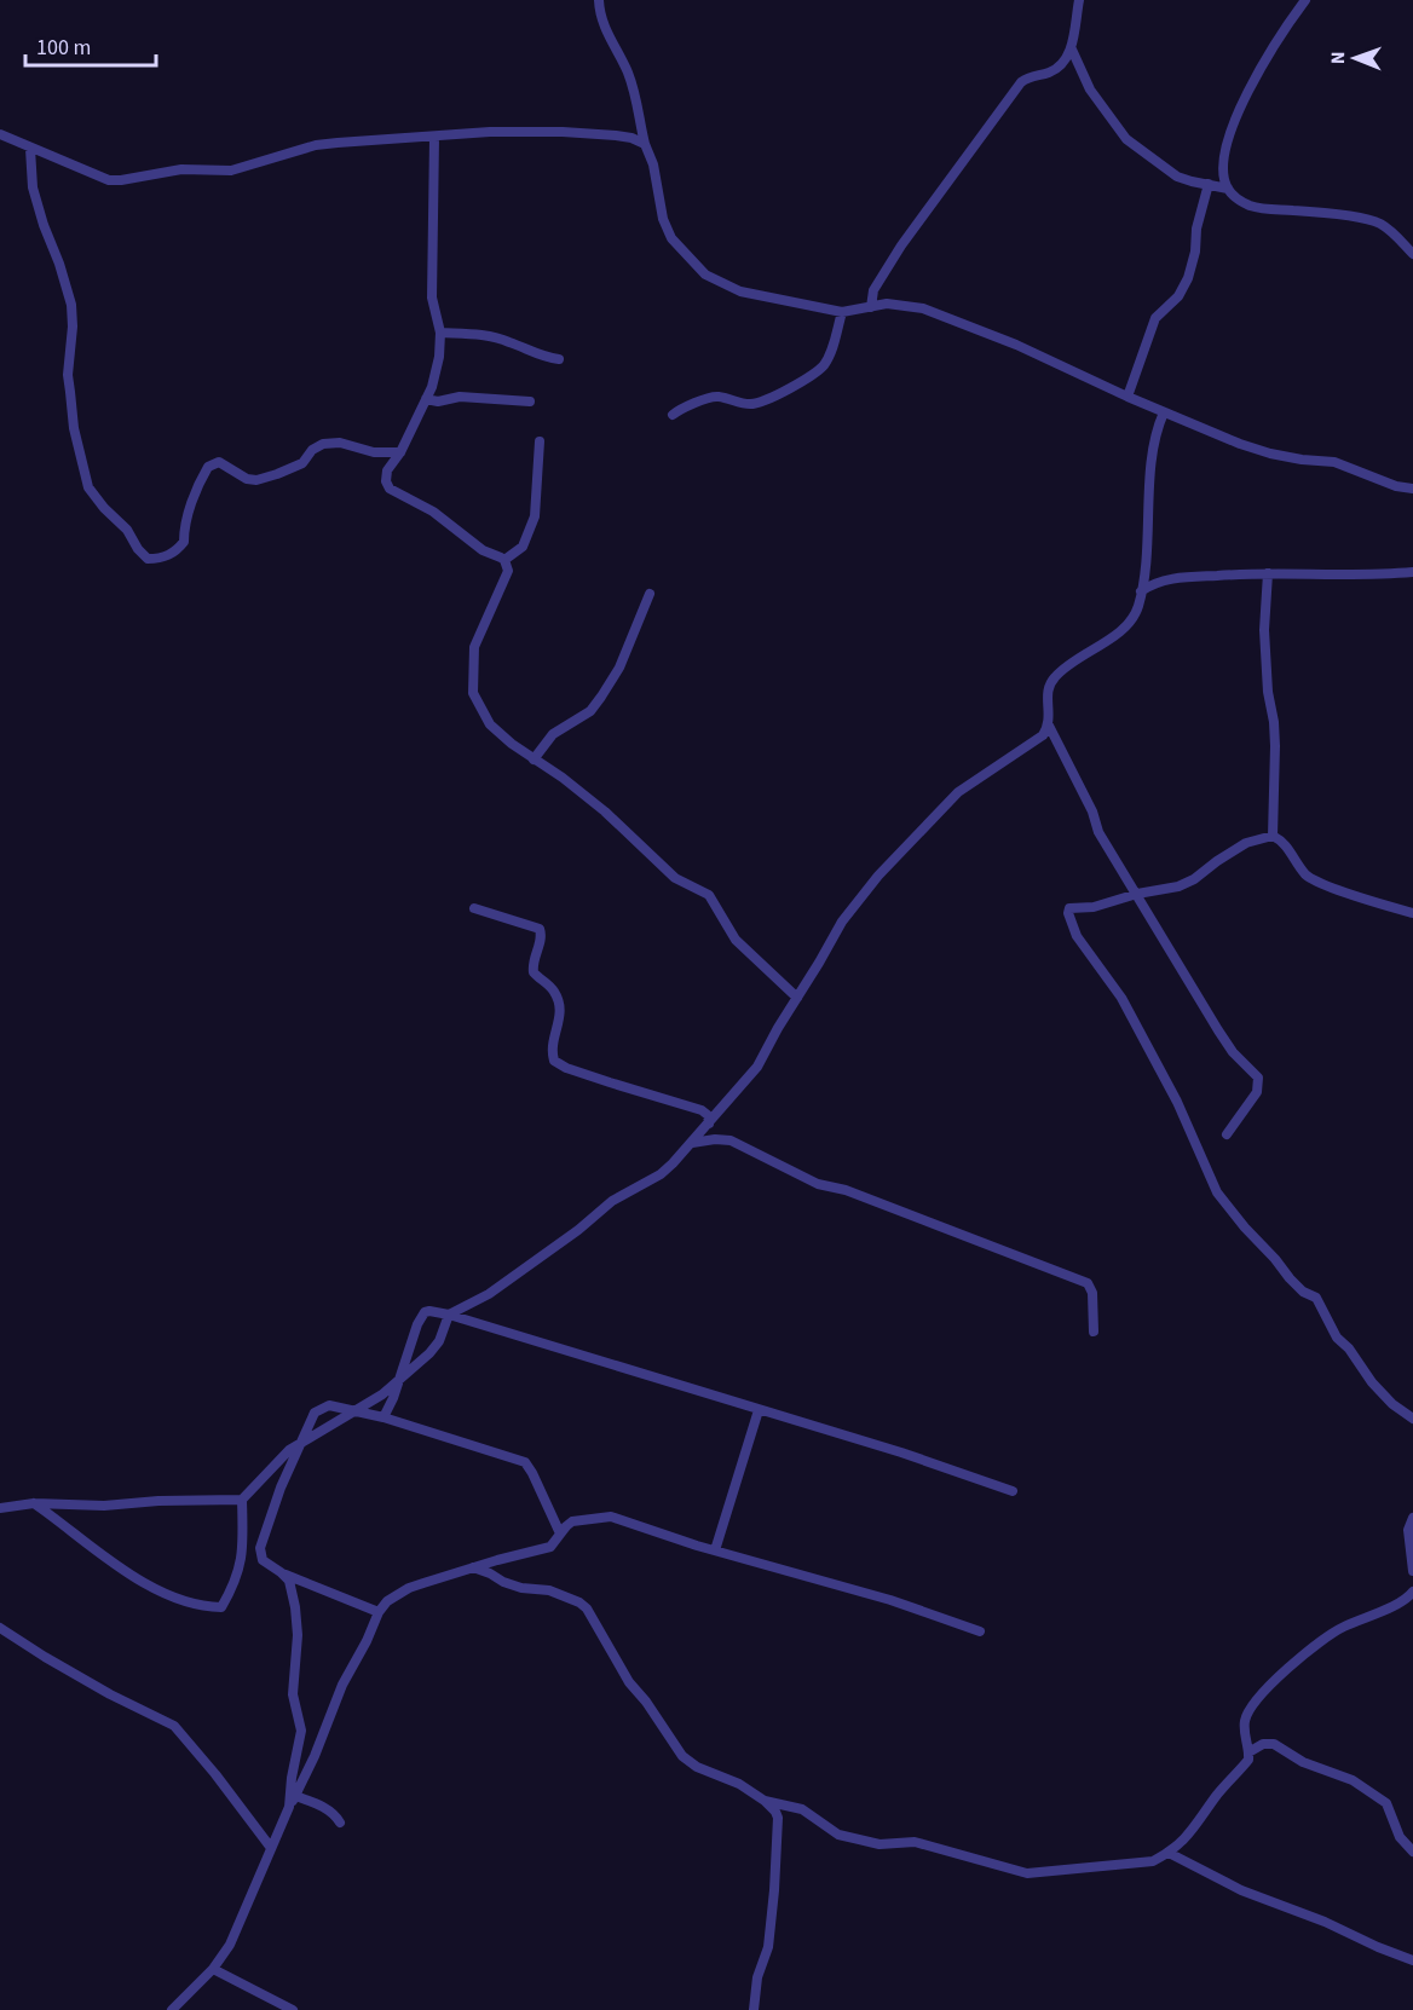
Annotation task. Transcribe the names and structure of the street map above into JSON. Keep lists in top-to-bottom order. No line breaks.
{"scale_bar":"100 m","north":"left"}
